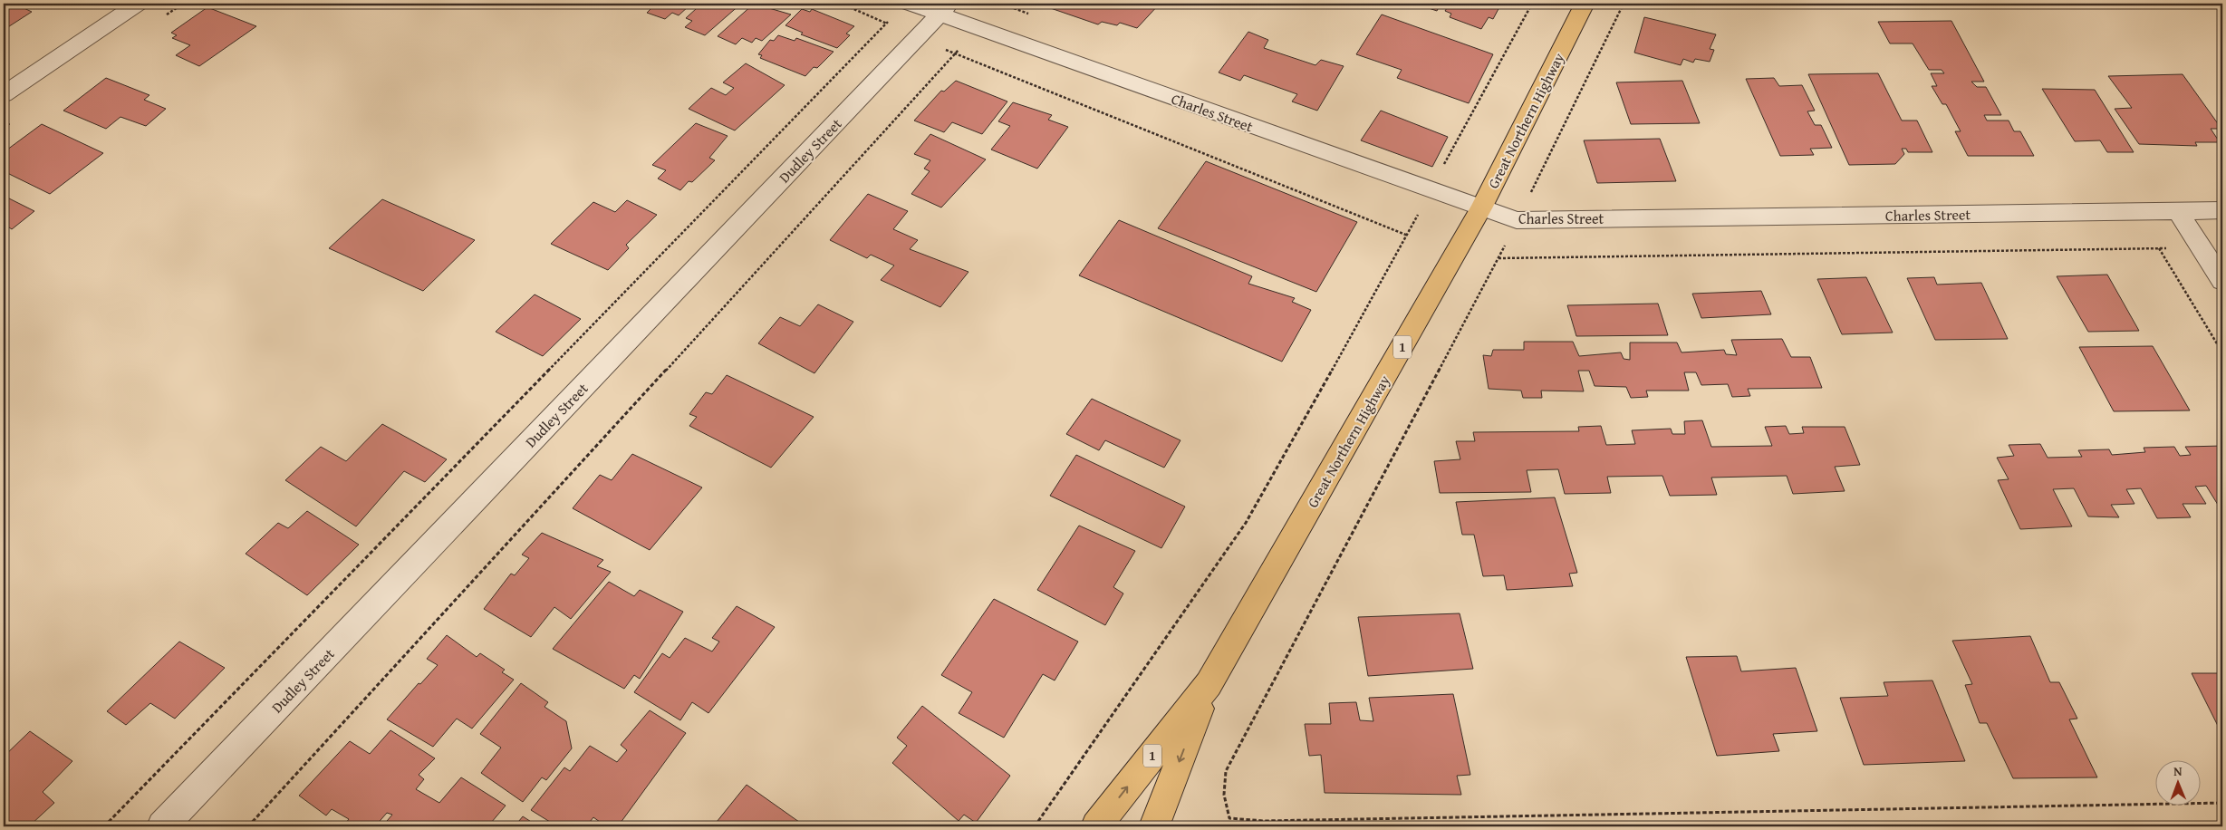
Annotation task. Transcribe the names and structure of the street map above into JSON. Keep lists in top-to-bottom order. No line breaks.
{"streets":{"main road":["Great Northern Highway","1"],"street":["Charles Street","Dudley Street"]},"crossings":[["Charles Street","Great Northern Highway"],["Charles Street","Dudley Street"]],"north":"top"}
